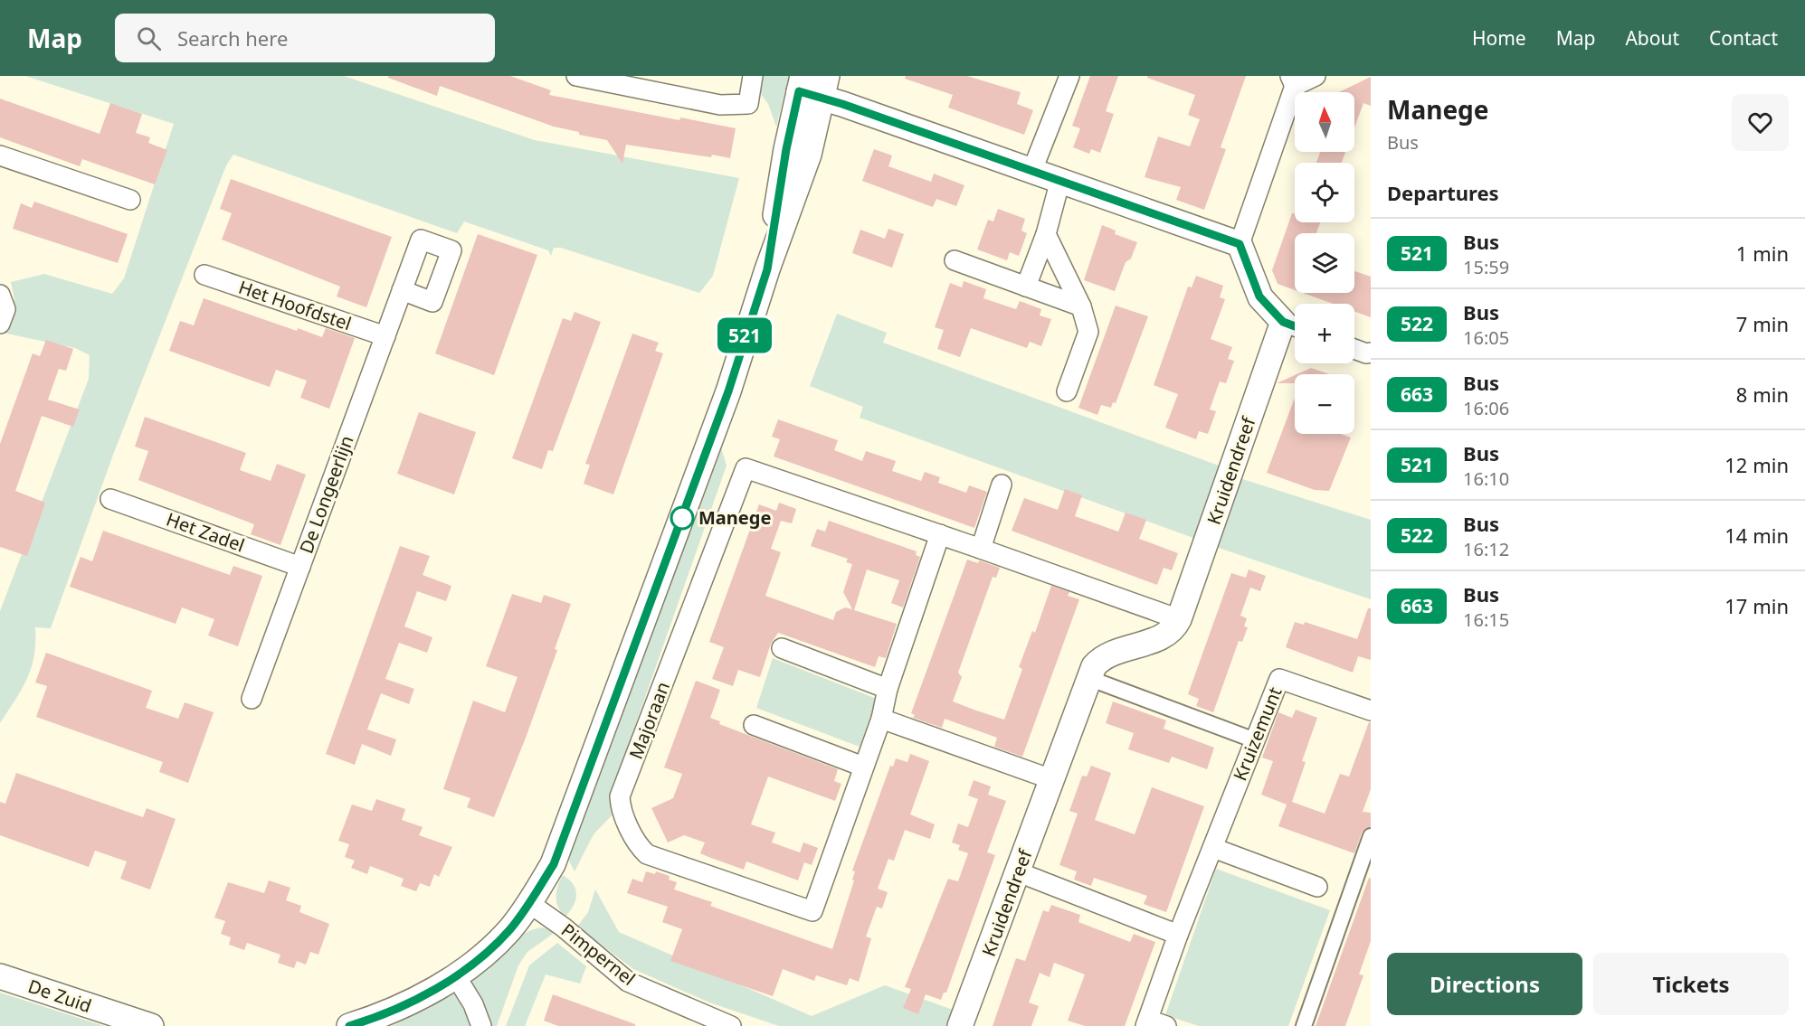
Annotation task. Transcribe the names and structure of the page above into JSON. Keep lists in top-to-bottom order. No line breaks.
{"streets":{"street":["Het Hoofdstel","Kruidendreef","De Longeerlijn","Het Zadel","Majoraan","Kruizemunt","Pimpernel","De Zuid"]},"crossings":[["Het Hoofdstel","De Longeerlijn"],["De Longeerlijn","Het Zadel"]],"places":["Manege"],"lines":["bus line 521"],"north":"top","page":{"header":"Map","search":"Search here","nav":["Home","Map","About","Contact"],"on_map":"521","heading":[["Manege","Bus"],"Departures"],"map_buttons":["+","−"],"list":[{"mark":"521","name":"Bus","note":"15:59","value":"1 min"},{"mark":"522","name":"Bus","note":"16:05","value":"7 min"},{"mark":"663","name":"Bus","note":"16:06","value":"8 min"},{"mark":"521","name":"Bus","note":"16:10","value":"12 min"},{"mark":"522","name":"Bus","note":"16:12","value":"14 min"},{"mark":"663","name":"Bus","note":"16:15","value":"17 min"}],"buttons":["Directions","Tickets"]}}
